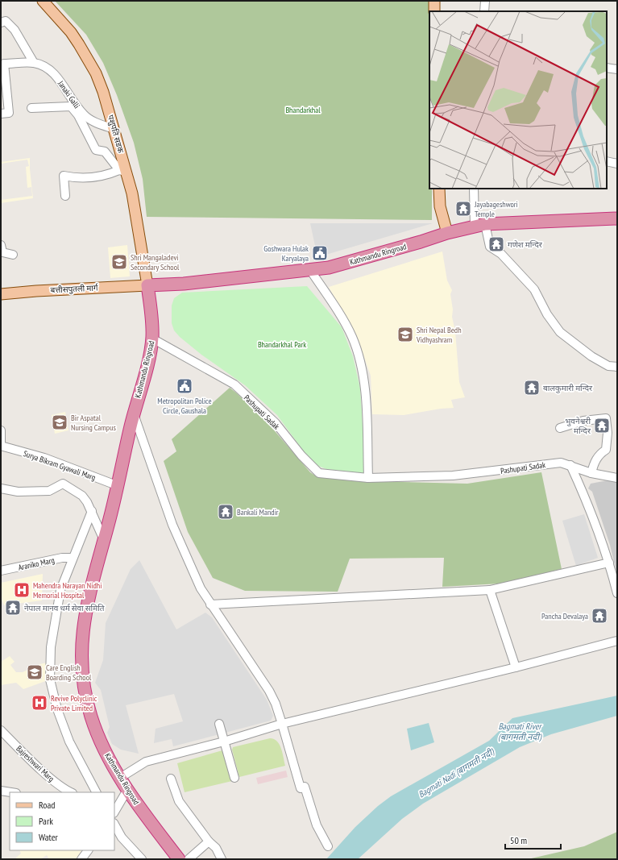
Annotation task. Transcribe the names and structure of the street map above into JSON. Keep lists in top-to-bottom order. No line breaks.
{"streets":{"highway":["Kathmandu Ringroad"],"main road":["पशुपति सडक","बत्तीसपुतली मार्ग"],"street":["Janaki Galli","Pashupati Sadak","Surya Bikram Gyawali Marg","Araniko Marg","Bajreshwari Marg"]},"crossings":[["Janaki Galli","पशुपति सडक"],["पशुपति सडक","Kathmandu Ringroad"],["पशुपति सडक","बत्तीसपुतली मार्ग"],["Kathmandu Ringroad","बत्तीसपुतली मार्ग"],["Kathmandu Ringroad","Pashupati Sadak"],["Kathmandu Ringroad","Surya Bikram Gyawali Marg"]],"water":["Bagmati River (बागमती नदी)","Bagmati Nadi (बागमती नदी)"],"parks":["Bhandarkhal","Bhandarkhal Park"],"places":{"temple":["Jayabageshwori Temple","गणेश मन्दिर","बालकुमारी मन्दिर","भुवनेश्वरी मन्दिर","Bankali Mandir","नेपाल मानव धर्म सेवा समिति","Pancha Devalaya"],"public building":["Goshwara Hulak Karyalaya","Metropolitan Police Circle, Gaushala"],"school or university":["Shri Mangaladevi Secondary School","Shri Nepal Bedh Vidhyashram","Bir Aspatal Nursing Campus","Care English Boarding School"],"hospital":["Mahendra Narayan Nidhi Memorial Hospital","Revive Polyclinic Private Limited"]},"legend":["Road","Park","Water"],"scale_bar":"50 m"}
